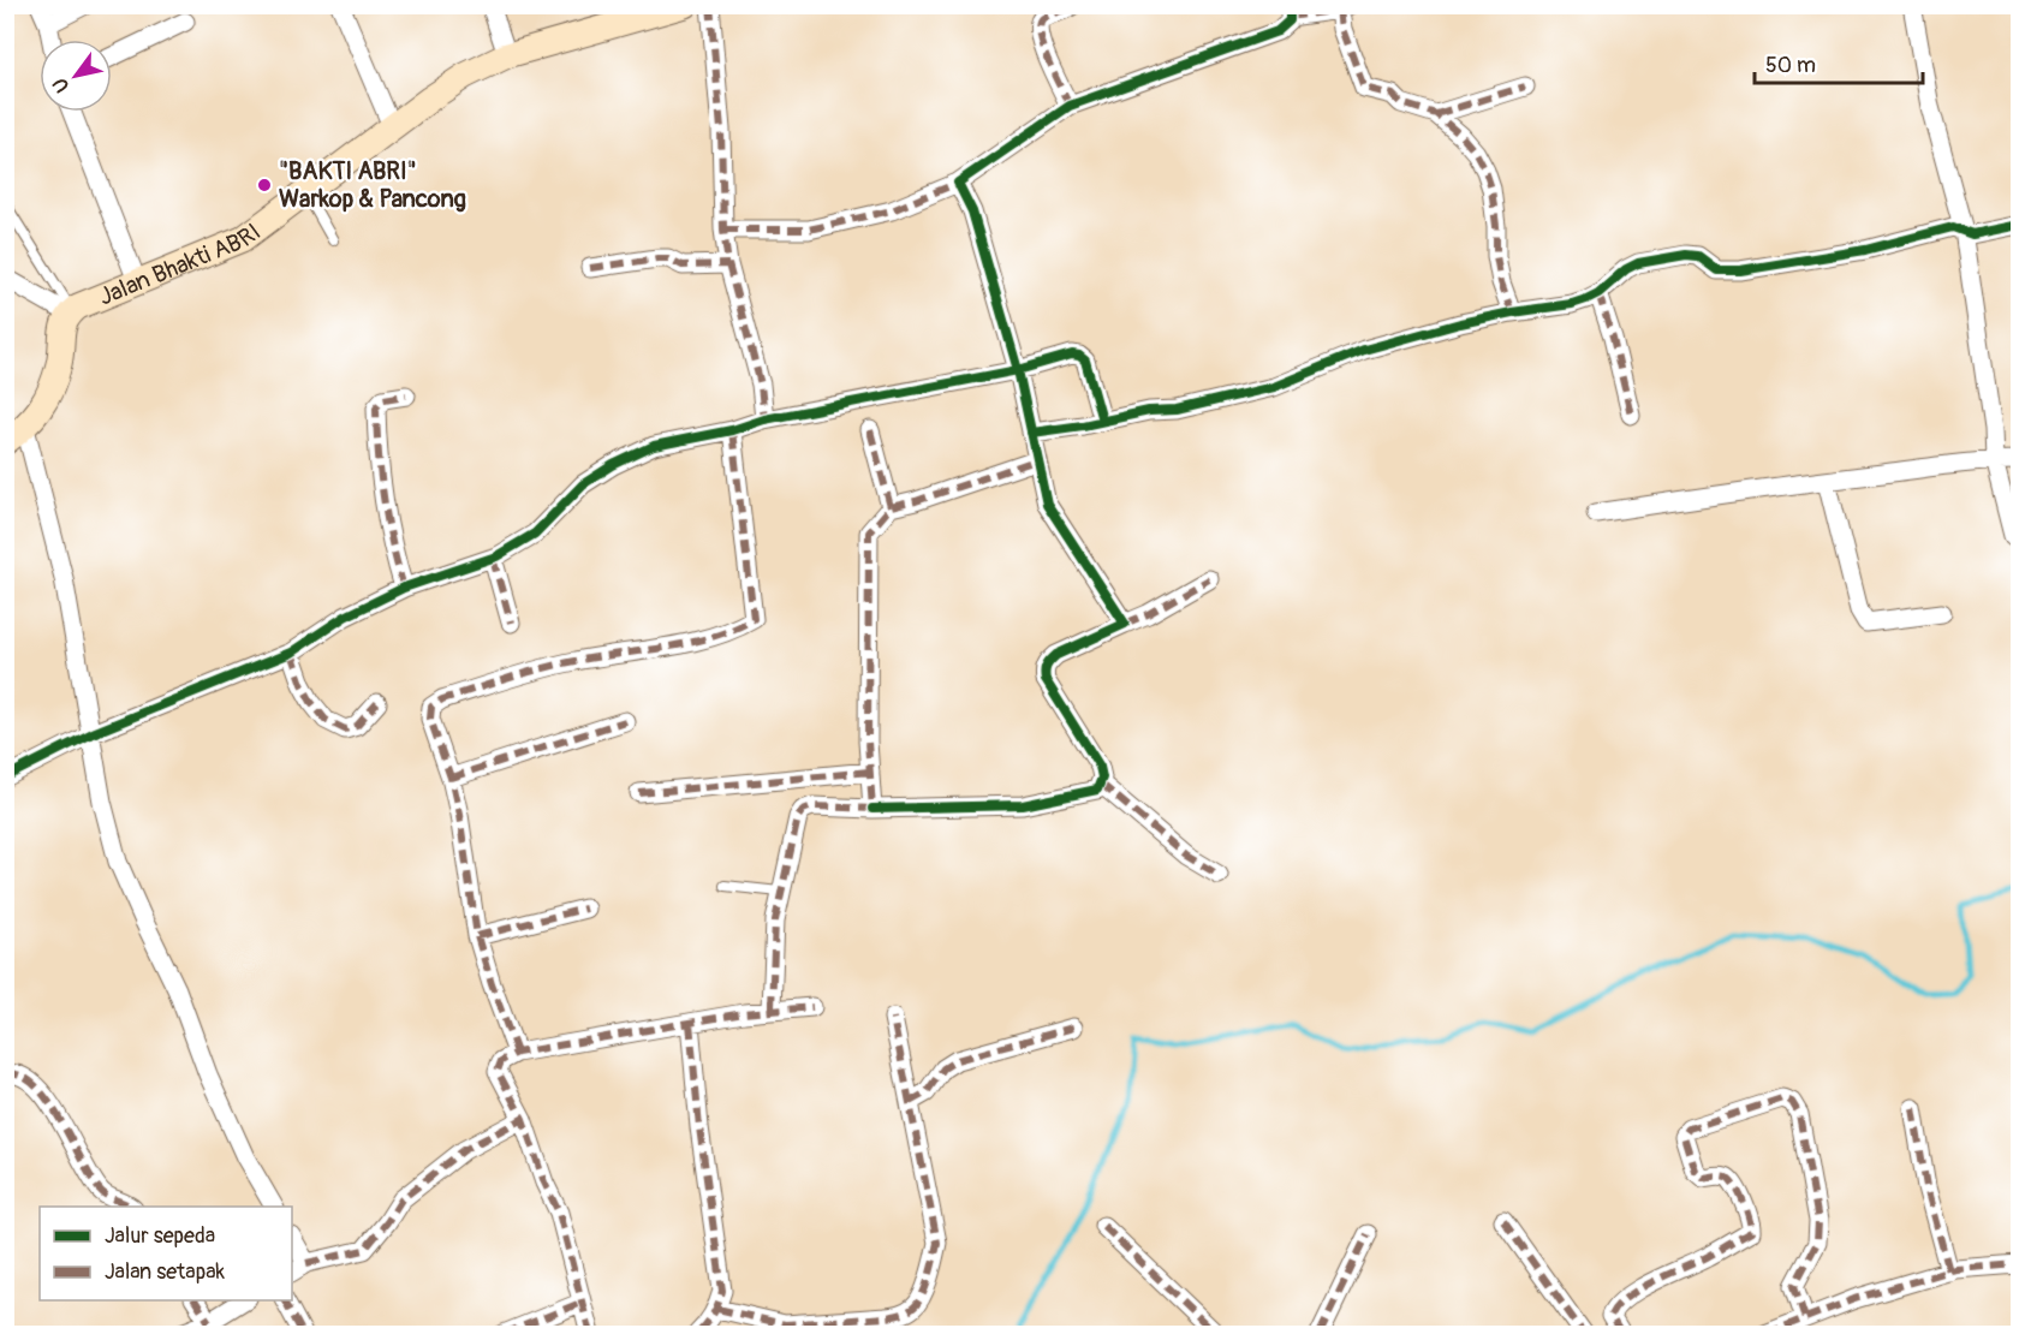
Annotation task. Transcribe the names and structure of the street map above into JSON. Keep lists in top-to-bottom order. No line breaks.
{"streets":{"street":["Jalan Bhakti ABRI"]},"places":["\"BAKTI ABRI\" Warkop & Pancong"],"legend":["Jalur sepeda","Jalan setapak"],"scale_bar":"50 m","north":"bottom left"}
